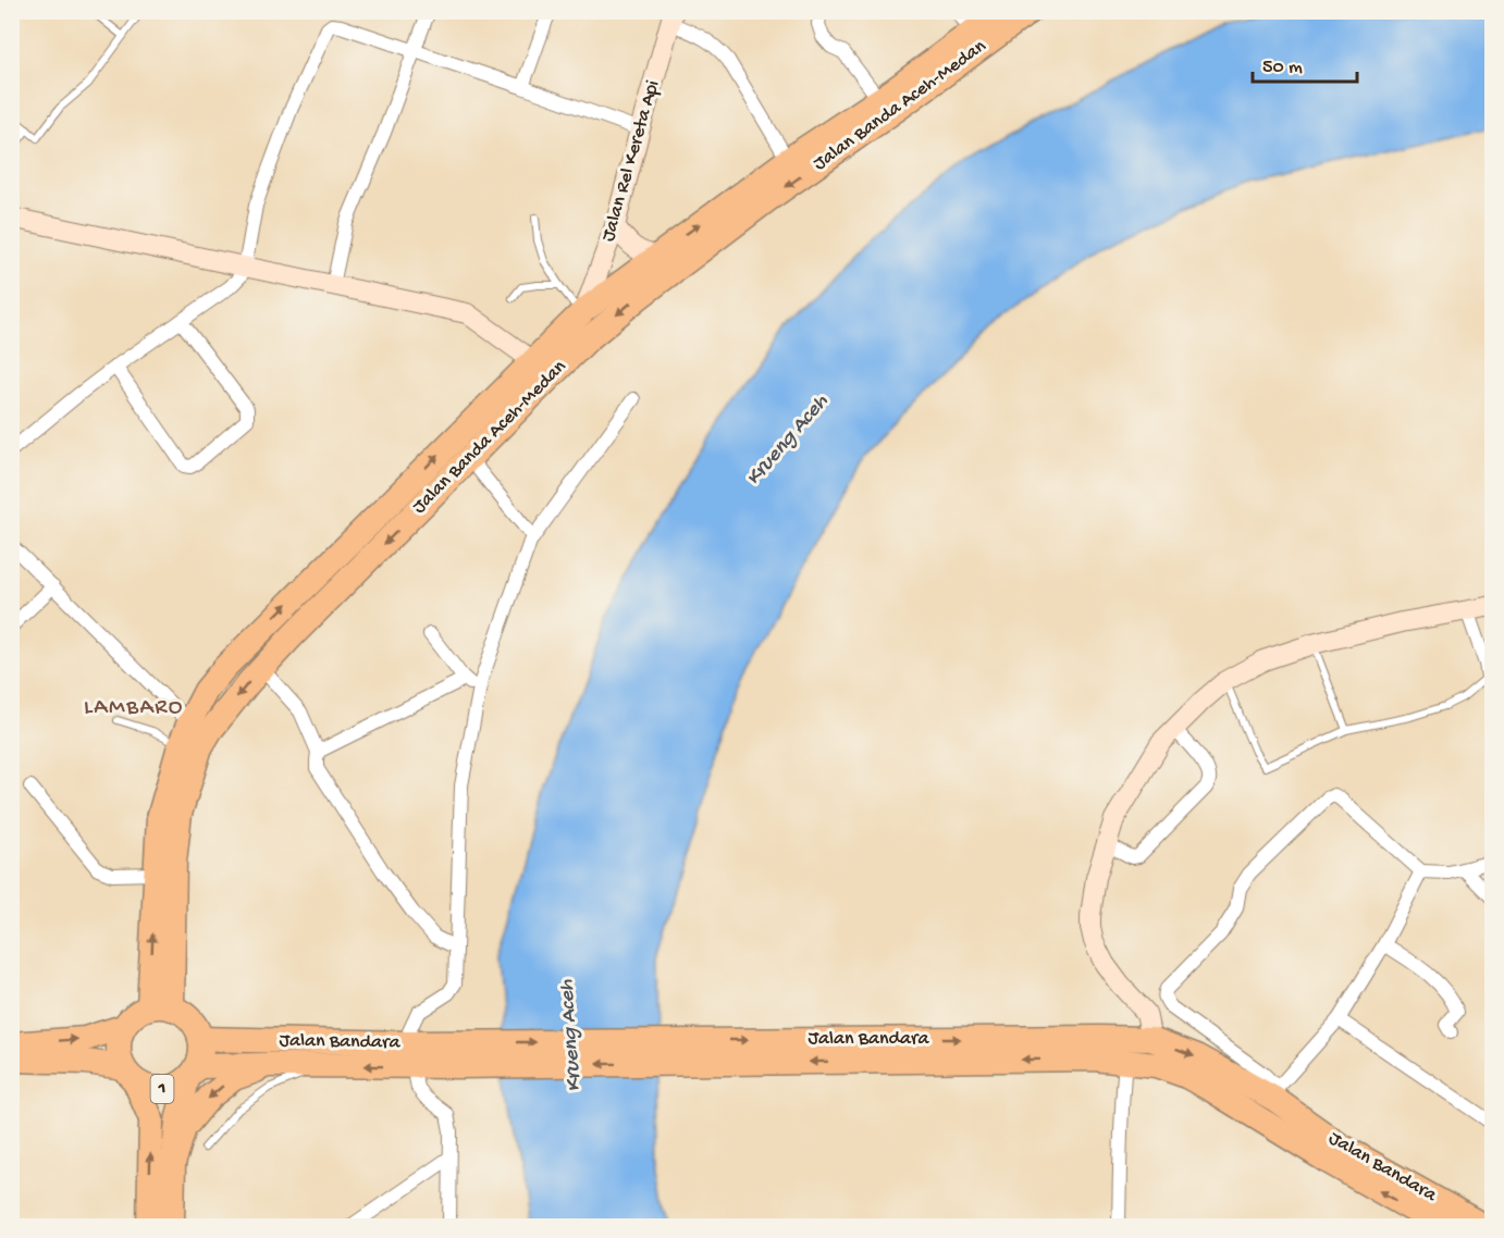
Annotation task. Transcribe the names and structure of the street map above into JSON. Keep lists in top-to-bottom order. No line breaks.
{"streets":{"highway":["Jalan Banda Aceh-Medan","Jalan Bandara","1"],"main road":["Jalan Rel Kereta Api"]},"crossings":[["Jalan Banda Aceh-Medan","Jalan Rel Kereta Api"],["Jalan Banda Aceh-Medan","Jalan Bandara"],["Jalan Banda Aceh-Medan","1"],["Jalan Bandara","1"]],"districts":["LAMBARO"],"water":["Krueng Aceh"],"scale_bar":"50 m"}
